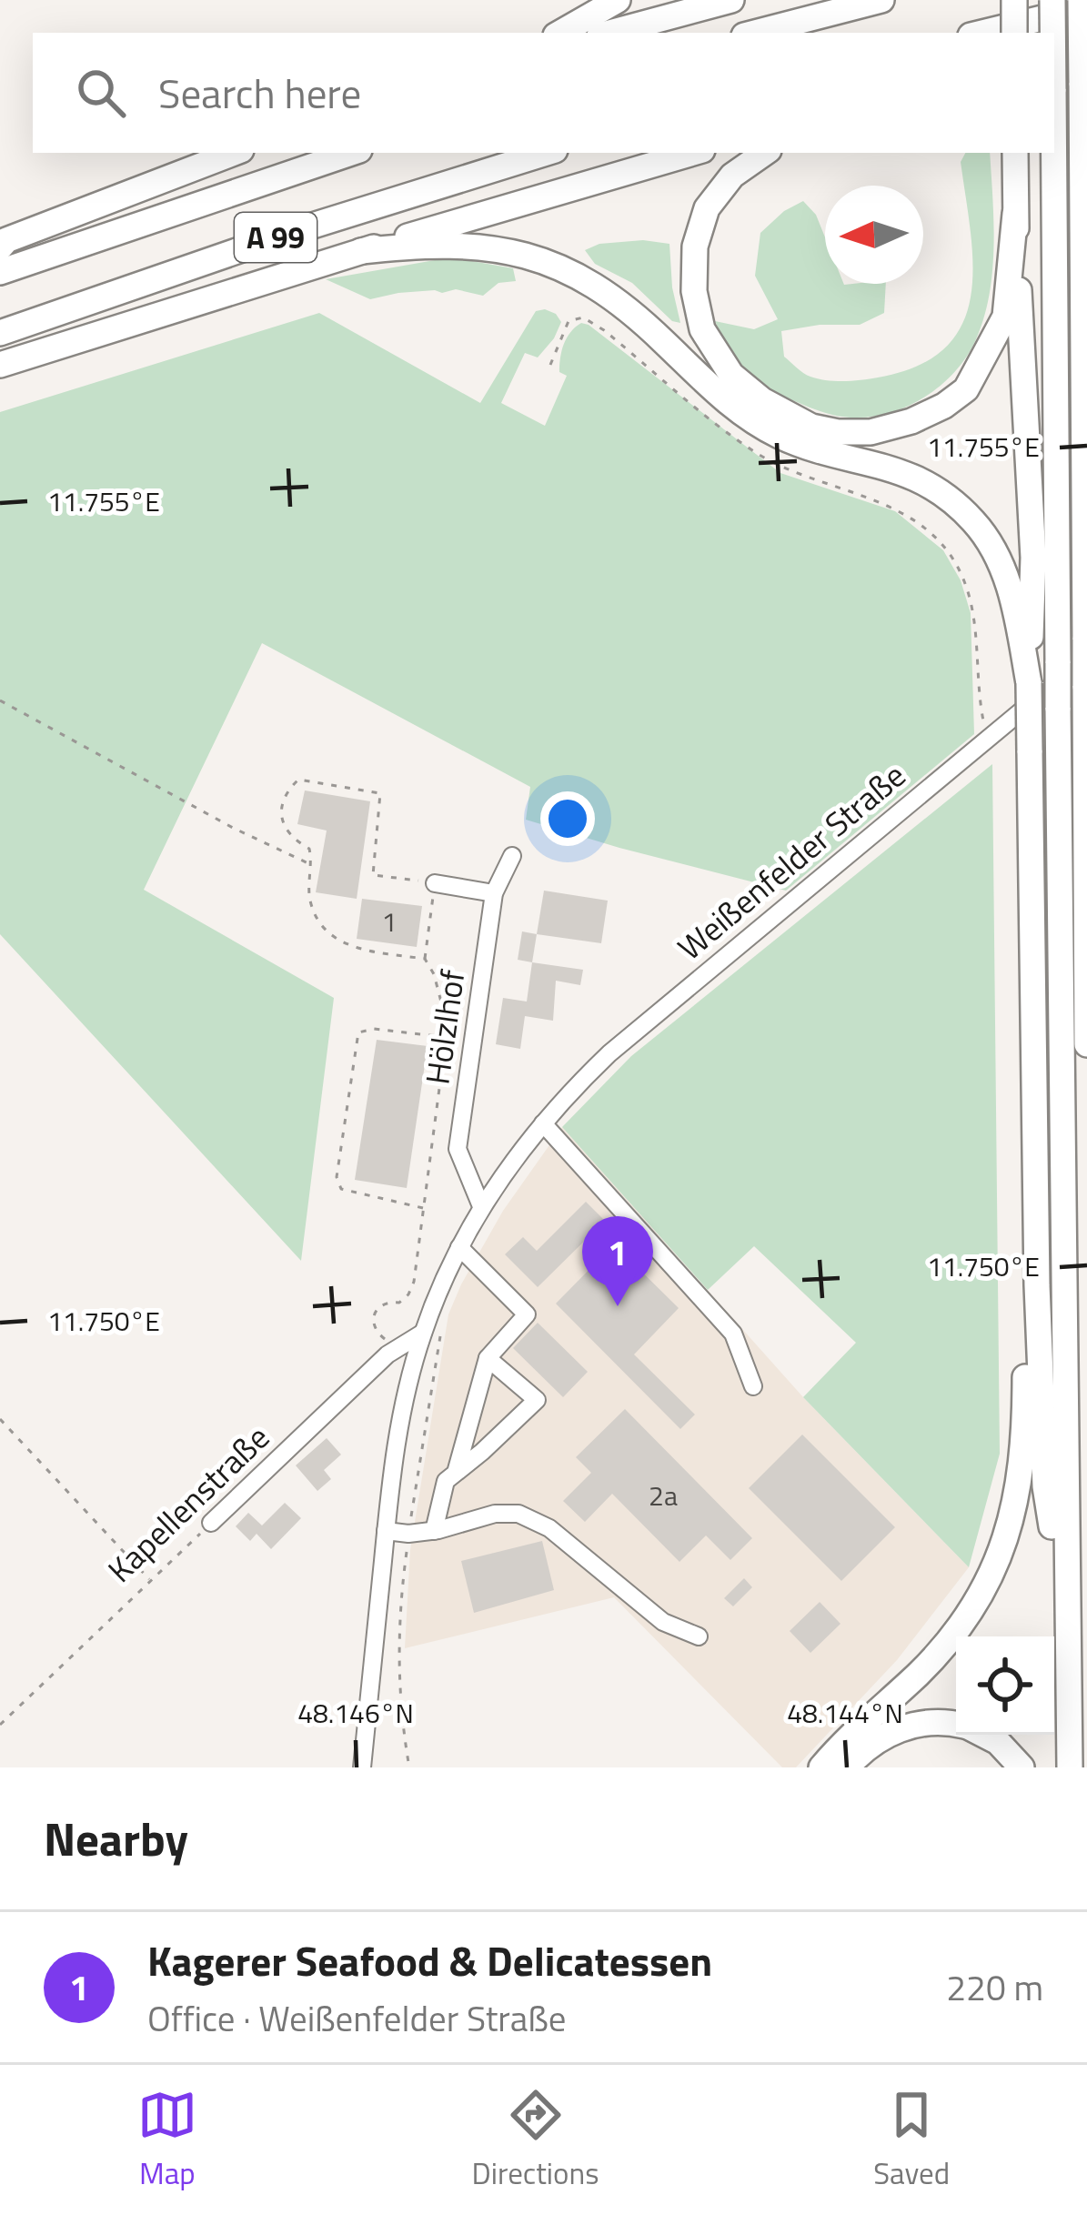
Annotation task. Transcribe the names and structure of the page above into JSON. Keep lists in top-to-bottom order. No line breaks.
{"streets":{"highway":["A 99"],"street":["Weißenfelder Straße","Hölzlhof","Kapellenstraße"]},"crossings":[["Weißenfelder Straße","Hölzlhof"],["Weißenfelder Straße","Kapellenstraße"]],"house_numbers":["1","2a"],"north":"left","page":{"search":"Search here","pins":"1","heading":"Nearby","list":[{"mark":"1","name":"Kagerer Seafood & Delicatessen","note":"Office · Weißenfelder Straße","value":"220 m"}],"nav":["Map","Directions","Saved"]},"coordinates":["11.755°E","11.750°E","48.146°N","48.144°N"]}
